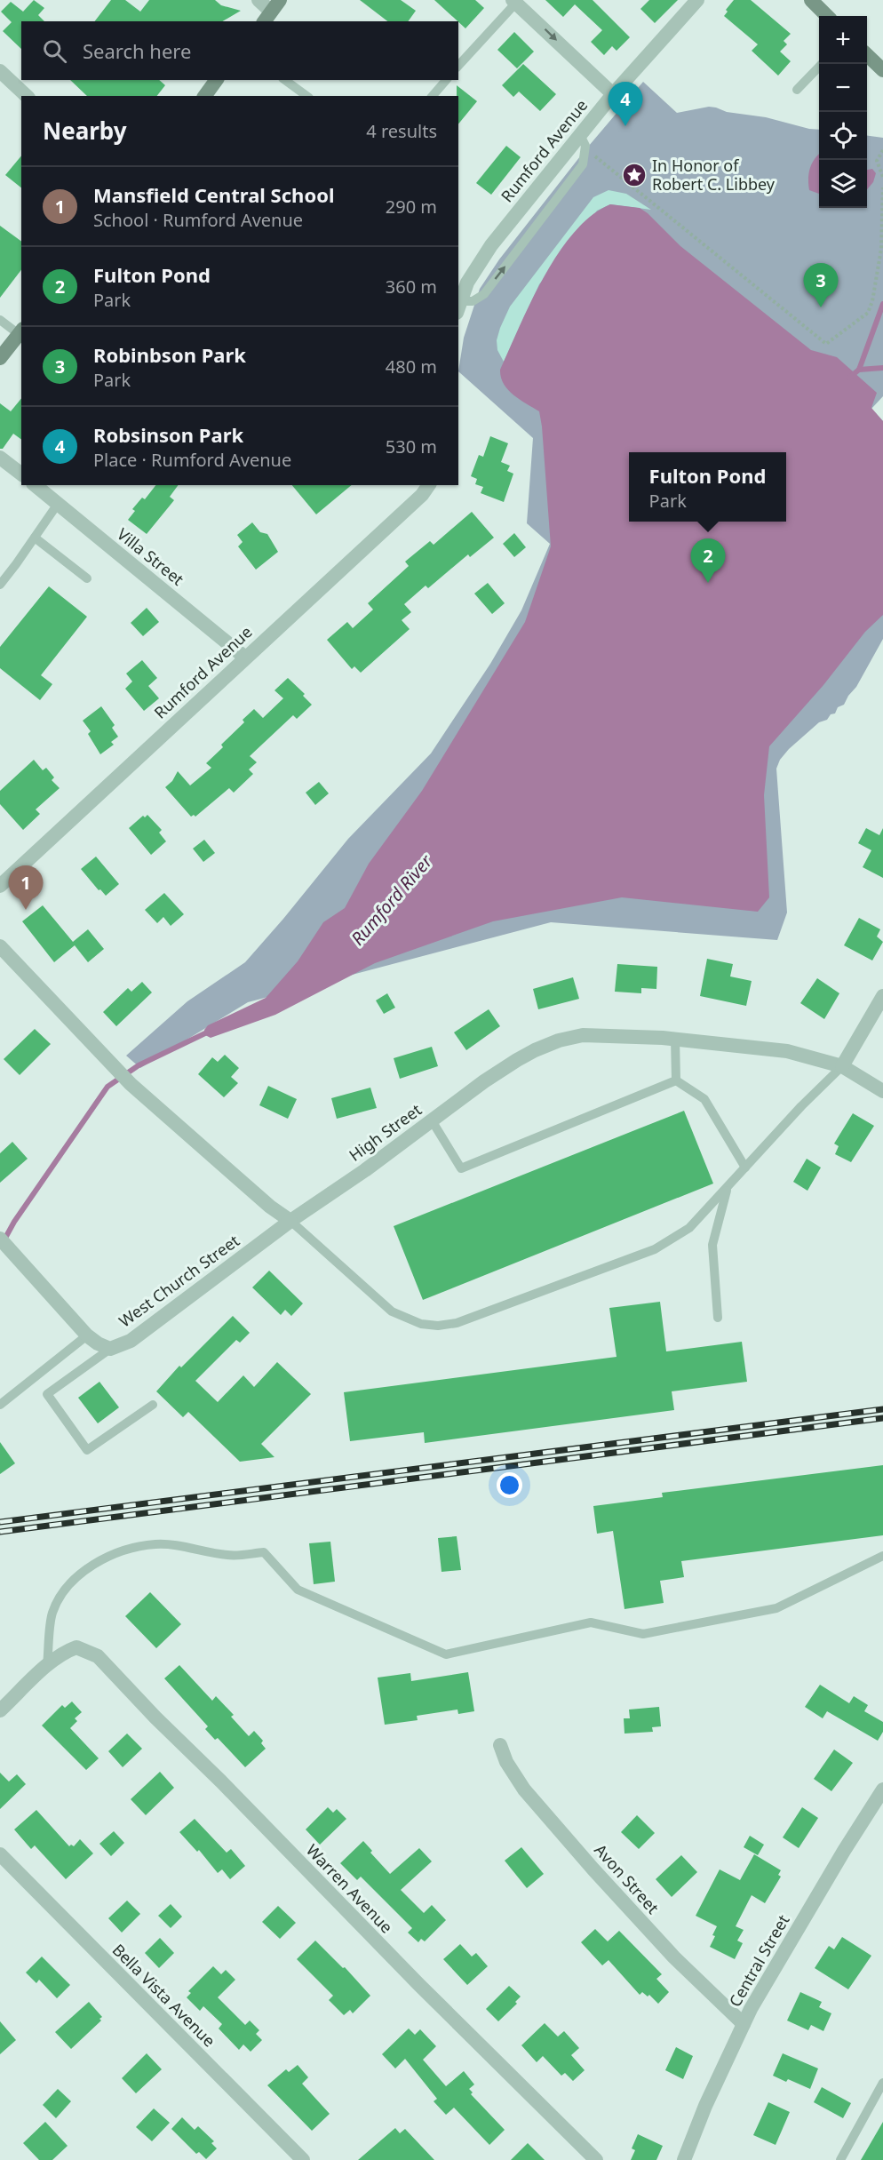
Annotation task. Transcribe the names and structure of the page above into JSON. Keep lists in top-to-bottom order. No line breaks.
{"streets":{"street":["Rumford Avenue","Villa Street","High Street","West Church Street","Avon Street","Warren Avenue","Central Street","Bella Vista Avenue"]},"crossings":[["Rumford Avenue","Villa Street"],["High Street","West Church Street"],["Avon Street","Central Street"]],"water":["Rumford River"],"places":{"place":["In Honor of Robert C. Libbey"]},"page":{"map_buttons":["+","−"],"search":"Search here","pins":["4","3","2","1"],"heading":["Nearby","4 results"],"list":[{"mark":"1","name":"Mansfield Central School","note":"School · Rumford Avenue","value":"290 m"},{"mark":"2","name":"Fulton Pond","note":"Park","value":"360 m"},{"mark":"3","name":"Robinbson Park","note":"Park","value":"480 m"},{"mark":"4","name":"Robsinson Park","note":"Place · Rumford Avenue","value":"530 m"}],"popup":["Fulton Pond","Park"]}}
